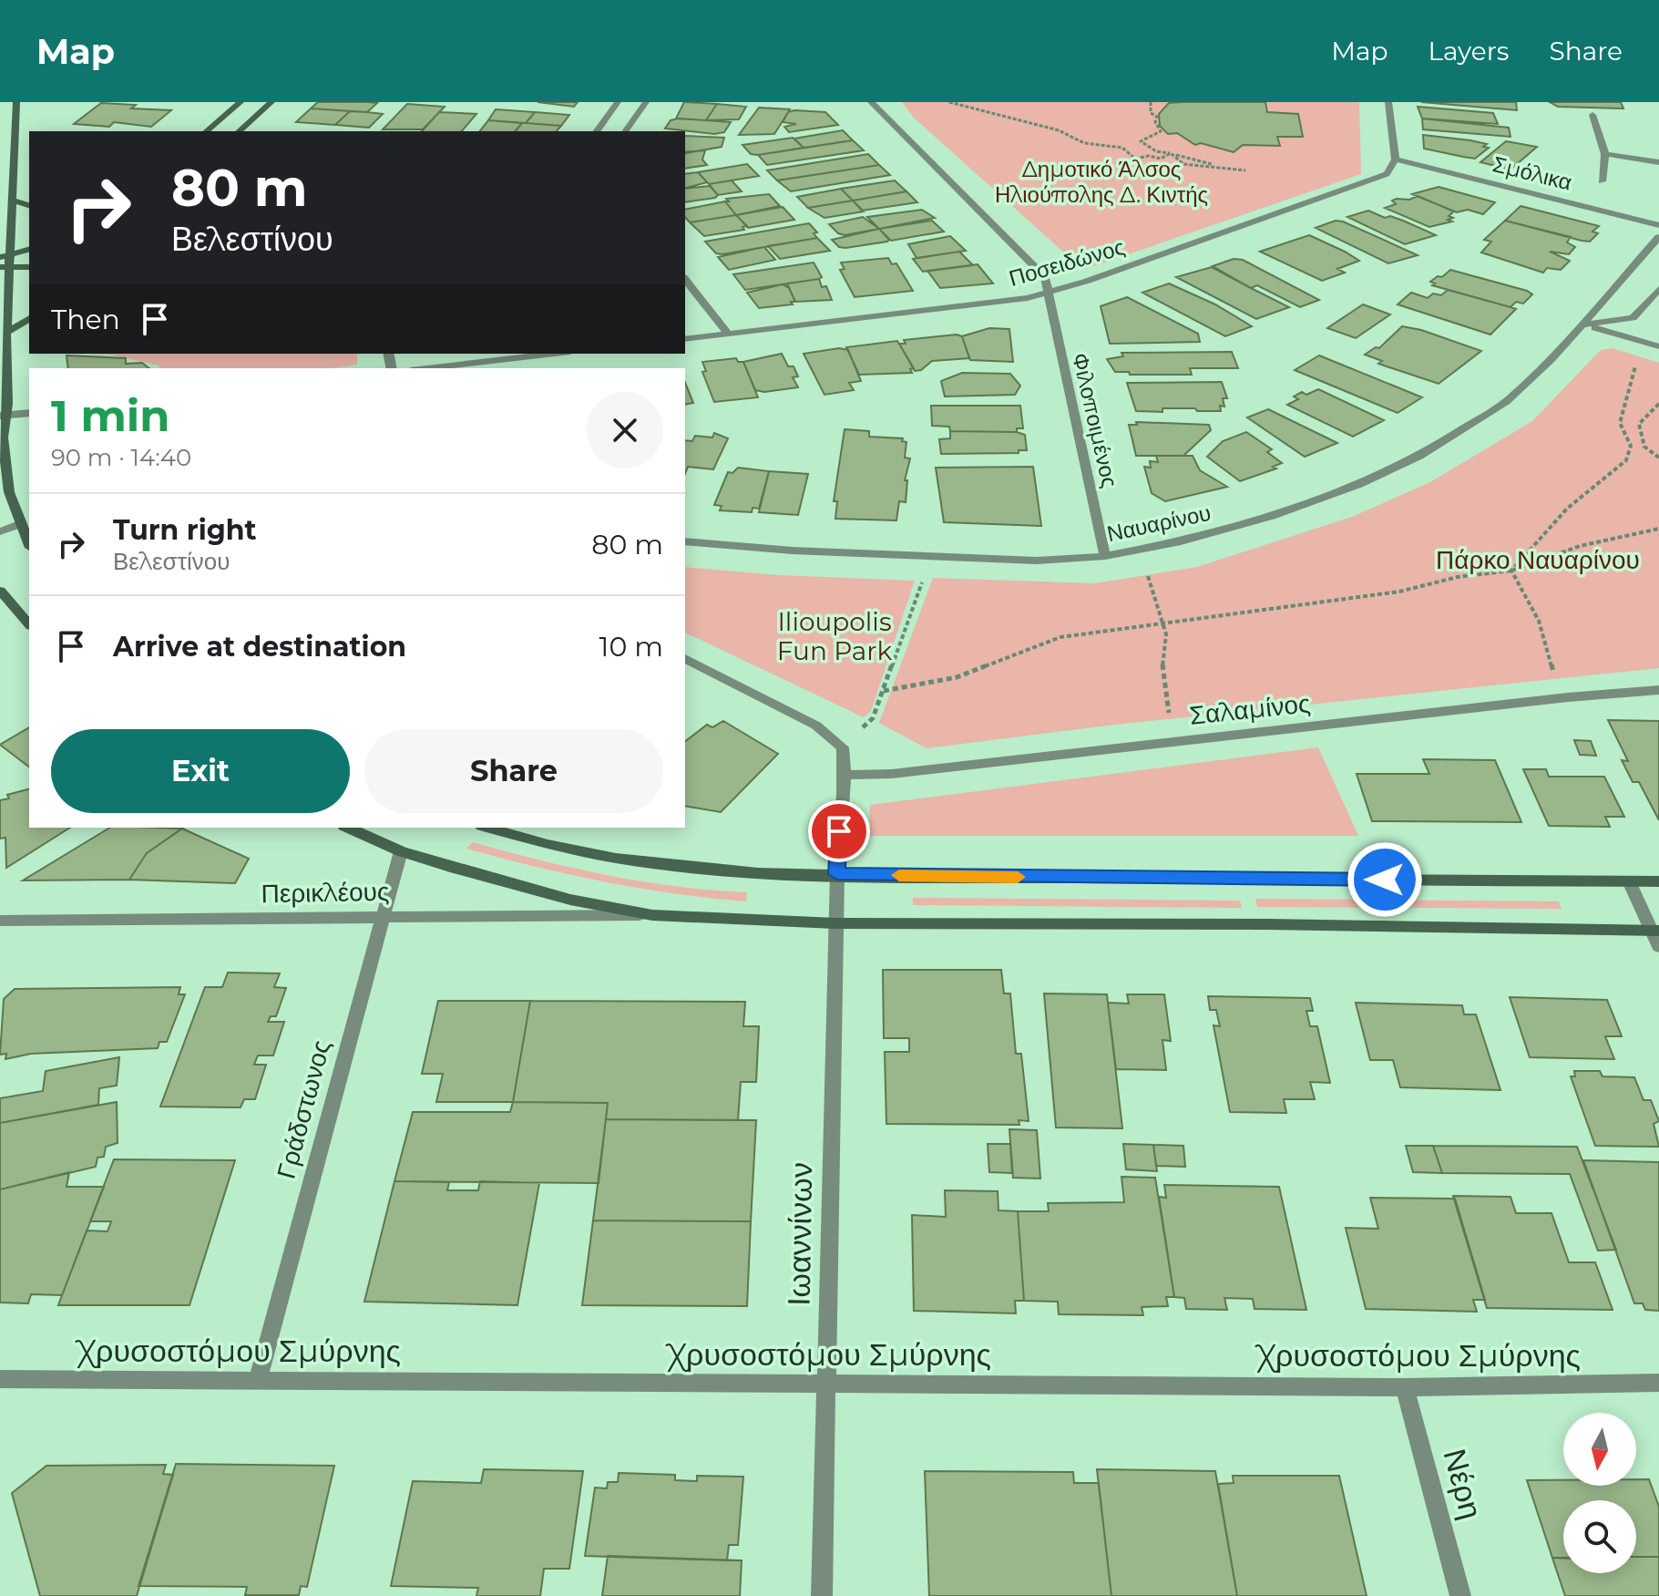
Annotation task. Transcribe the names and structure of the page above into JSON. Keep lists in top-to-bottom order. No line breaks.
{"streets":{"street":["Σμόλικα","Ποσειδώνος","Φιλοποιμένος","Ναυαρίνου","Σαλαμίνος","Περικλέους","Γράδστωνος","Ιωαννίνων","Χρυσοστόμου Σμύρνης","Νέρη"]},"crossings":[["Σμόλικα","Ποσειδώνος"],["Ποσειδώνος","Φιλοποιμένος"],["Φιλοποιμένος","Ναυαρίνου"],["Σαλαμίνος","Ιωαννίνων"],["Περικλέους","Γράδστωνος"],["Γράδστωνος","Χρυσοστόμου Σμύρνης"],["Ιωαννίνων","Χρυσοστόμου Σμύρνης"],["Χρυσοστόμου Σμύρνης","Νέρη"]],"parks":["Δημοτικό Άλσος Ηλιούπολης Δ. Κιντής","Πάρκο Ναυαρίνου","Ilioupolis Fun Park"],"north":"bottom","page":{"header":"Map","nav":["Map","Layers","Share"],"turn":["80 m","Βελεστίνου"],"then":"Then","heading":["1 min","90 m · 14:40"],"list":[{"name":"Turn right","note":"Βελεστίνου","value":"80 m"},{"name":"Arrive at destination","value":"10 m"}],"buttons":["Exit","Share"]}}
